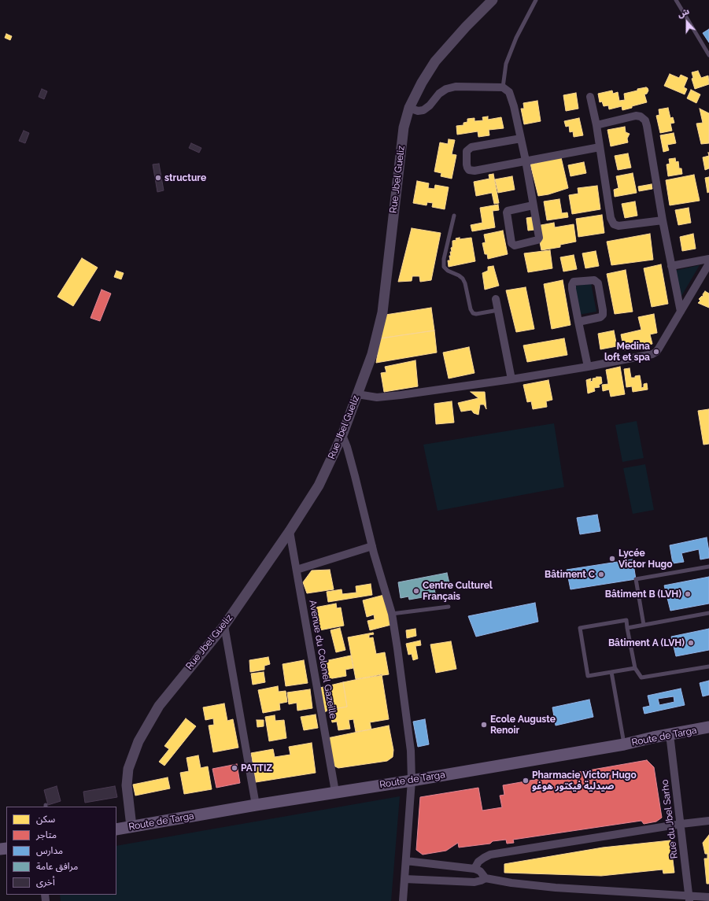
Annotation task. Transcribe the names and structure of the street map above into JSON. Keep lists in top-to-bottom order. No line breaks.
{"streets":{"main road":["Route de Targa"],"street":["Rue Jbel Gueliz","Avenue du Colonel Gazeille","Rue du Jbel Sarho"]},"crossings":[["Rue Jbel Gueliz","Avenue du Colonel Gazeille"],["Rue Jbel Gueliz","Route de Targa"],["Avenue du Colonel Gazeille","Route de Targa"],["Route de Targa","Rue du Jbel Sarho"]],"places":["structure","Medina loft et spa","Lycée Victor Hugo","Bâtiment C","Centre Culturel Français","Bâtiment B (LVH)","Bâtiment A (LVH)","Ecole Auguste Renoir","PATTIZ","Pharmacie Victor Hugo صيدلية فيكتور هوغو"],"legend":["سكن","متاجر","مدارس","مرافق عامة","أخرى"],"north":"top"}
